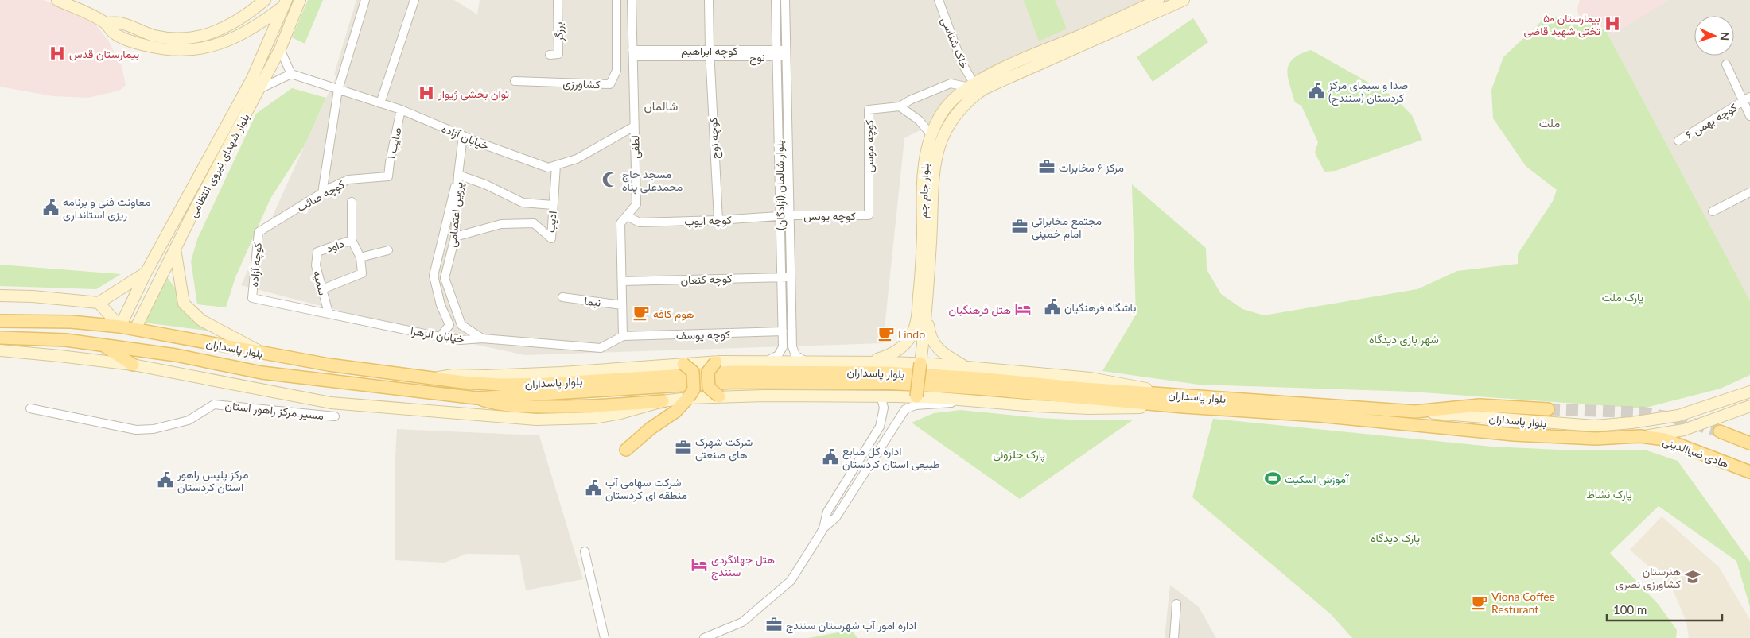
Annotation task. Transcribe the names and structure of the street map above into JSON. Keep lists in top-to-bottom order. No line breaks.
{"streets":{"main road":["بلوار شهدای نیروی انتظامی","بلوار جام جم","بلوار پاسداران","هادی ضیاالدینی"],"street":["برزگر","خاک شناسی","کوچه ابراهیم","نوح","کشاورزی","کوچه بهمن ۶","خیابان آزاده","کوچه نوح","صایب ۱","کوچه موسی","لطفی","بلوار شالمان (آزادگان)","کوچه صائب","پروین اعتصامی","کوچه یونس","کوچه ایوب","ادیب","داود","کوچه آزاده","کوچه کنعان","سمیه","نیما","خیابان الزهرا","کوچه یوسف","مسیر مرکز راهور استان"]},"crossings":[["خاک شناسی","بلوار جام جم"],["کوچه ابراهیم","نوح"],["کوچه ابراهیم","کوچه نوح"],["کوچه ابراهیم","لطفی"],["کوچه ابراهیم","بلوار شالمان (آزادگان)"],["نوح","بلوار شالمان (آزادگان)"],["خیابان آزاده","صایب ۱"],["خیابان آزاده","لطفی"],["کوچه نوح","کوچه ایوب"],["صایب ۱","کوچه صائب"],["کوچه موسی","کوچه یونس"],["لطفی","کوچه ایوب"],["لطفی","کوچه کنعان"],["لطفی","نیما"],["لطفی","خیابان الزهرا"],["لطفی","کوچه یوسف"],["بلوار شهدای نیروی انتظامی","بلوار پاسداران"],["بلوار شالمان (آزادگان)","کوچه یونس"],["بلوار شالمان (آزادگان)","کوچه ایوب"],["بلوار شالمان (آزادگان)","کوچه کنعان"],["بلوار شالمان (آزادگان)","کوچه یوسف"],["کوچه صائب","کوچه آزاده"],["پروین اعتصامی","ادیب"],["پروین اعتصامی","خیابان الزهرا"],["کوچه یونس","کوچه ایوب"],["داود","سمیه"],["کوچه آزاده","خیابان الزهرا"],["سمیه","خیابان الزهرا"],["خیابان الزهرا","کوچه یوسف"],["بلوار پاسداران","هادی ضیاالدینی"]],"districts":["شالمان","ملت"],"parks":["پارک ملت","شهر بازی دیدگاه","پارک حلزونی","پارک نشاط","پارک دیدگاه"],"places":{"hospital":["بیمارستان ۵۰ تختی شهید قاضی","بیمارستان قدس","توان بخشی ژیوار"],"public building":["صدا و سیمای مرکز کردستان (سنندج)","معاونت فنی و برنامه ریزی استانداری","باشگاه فرهنگیان","اداره کل منابع طبیعی استان کردستان","مرکز پلیس راهور استان کردستان","شرکت سهامی آب منطقه ای کردستان"],"office":["مرکز ۶ مخابرات","مجتمع مخابراتی امام خمینی","شرکت شهرک های صنعتی","اداره امور آب شهرستان سنندج"],"mosque":["مسجد حاج محمدعلی پناه"],"hotel":["هتل فرهنگیان","هتل جهانگردی سنندج"],"cafe":["هوم کافه","Lindo","Viona Coffee Resturant"],"sports":["آموزش اسکیت"],"school or university":["هنرستان کشاورزی نصری"]},"scale_bar":"100 m","north":"right"}
